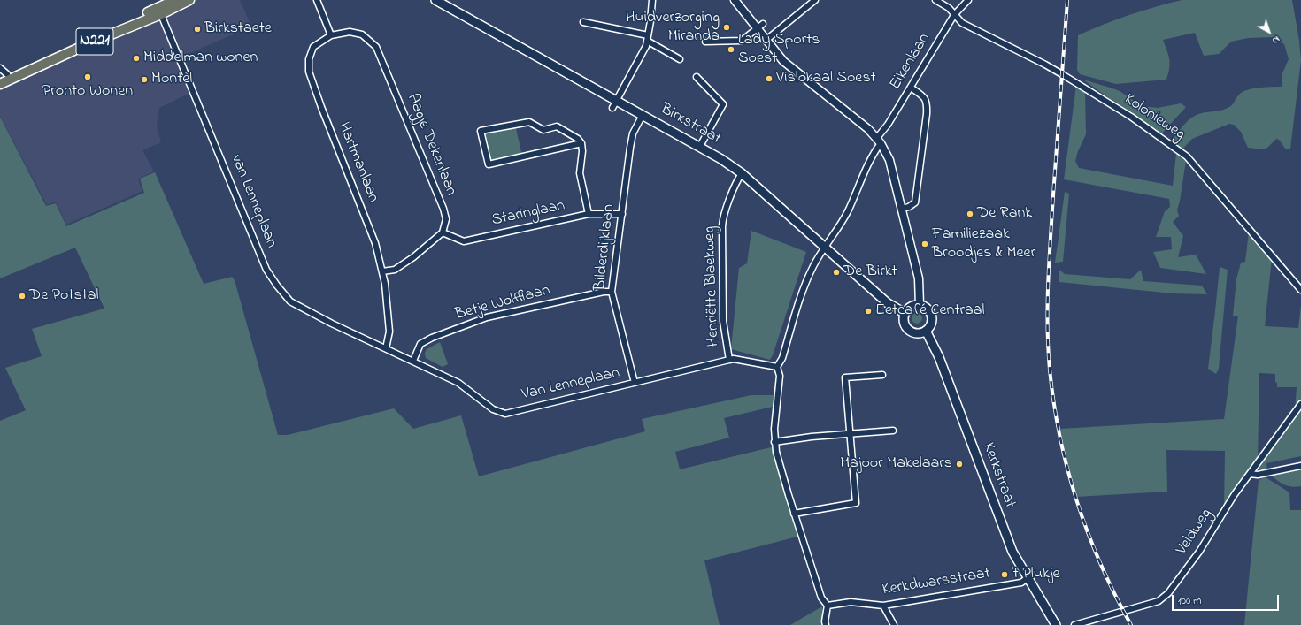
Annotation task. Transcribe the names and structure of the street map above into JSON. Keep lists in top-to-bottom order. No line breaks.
{"streets":{"main road":["N221","Birkstraat","Kerkstraat"],"street":["Eikenlaan","Kolonieweg","Aagje Dekenlaan","Hartmanlaan","van Lenneplaan","Staringlaan","Bilderdijklaan","Henriëtte Blaekweg","Betje Wolfflaan","Van Lenneplaan","Veldweg","Kerkdwarsstraat"]},"crossings":[["N221","van Lenneplaan"],["Eikenlaan","Kolonieweg"],["Eikenlaan","Birkstraat"],["Eikenlaan","Van Lenneplaan"],["Birkstraat","Bilderdijklaan"],["Birkstraat","Henriëtte Blaekweg"],["Birkstraat","Kerkstraat"],["Aagje Dekenlaan","Hartmanlaan"],["Aagje Dekenlaan","Staringlaan"],["Hartmanlaan","van Lenneplaan"],["Hartmanlaan","Van Lenneplaan"],["van Lenneplaan","Van Lenneplaan"],["Staringlaan","Bilderdijklaan"],["Bilderdijklaan","Betje Wolfflaan"],["Bilderdijklaan","Van Lenneplaan"],["Henriëtte Blaekweg","Van Lenneplaan"],["Betje Wolfflaan","Van Lenneplaan"],["Kerkstraat","Kerkdwarsstraat"]],"places":["Huidverzorging Miranda","Birkstaete","Lady Sports Soest","Middelman wonen","Pronto Wonen","Vislokaal Soest","Montèl","De Rank","Familiezaak Broodjes & Meer","De Birkt","De Potstal","Eetcafé Centraal","Majoor Makelaars","'t Plukje"],"scale_bar":"100 m","north":"bottom right"}
